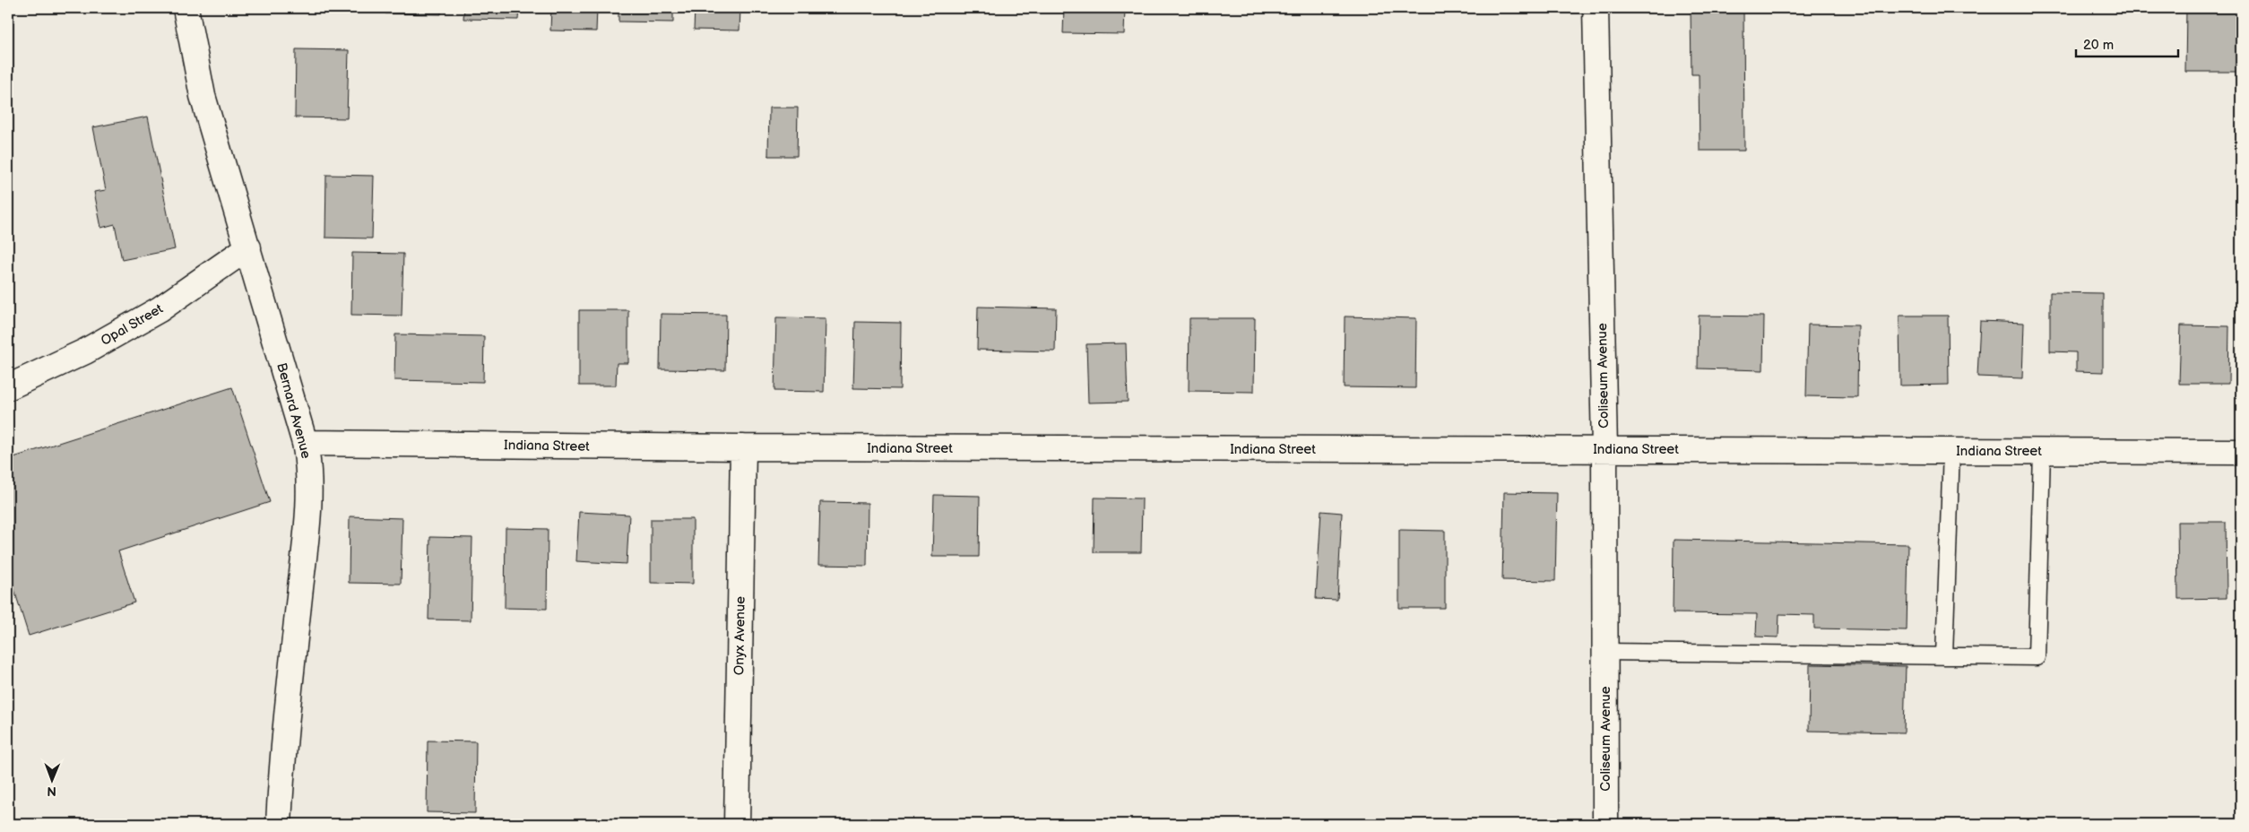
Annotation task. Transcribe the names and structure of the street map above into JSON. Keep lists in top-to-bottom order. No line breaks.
{"streets":{"street":["Opal Street","Coliseum Avenue","Bernard Avenue","Indiana Street","Onyx Avenue"]},"crossings":[["Opal Street","Bernard Avenue"],["Coliseum Avenue","Indiana Street"],["Bernard Avenue","Indiana Street"],["Indiana Street","Onyx Avenue"]],"scale_bar":"20 m","north":"bottom"}
